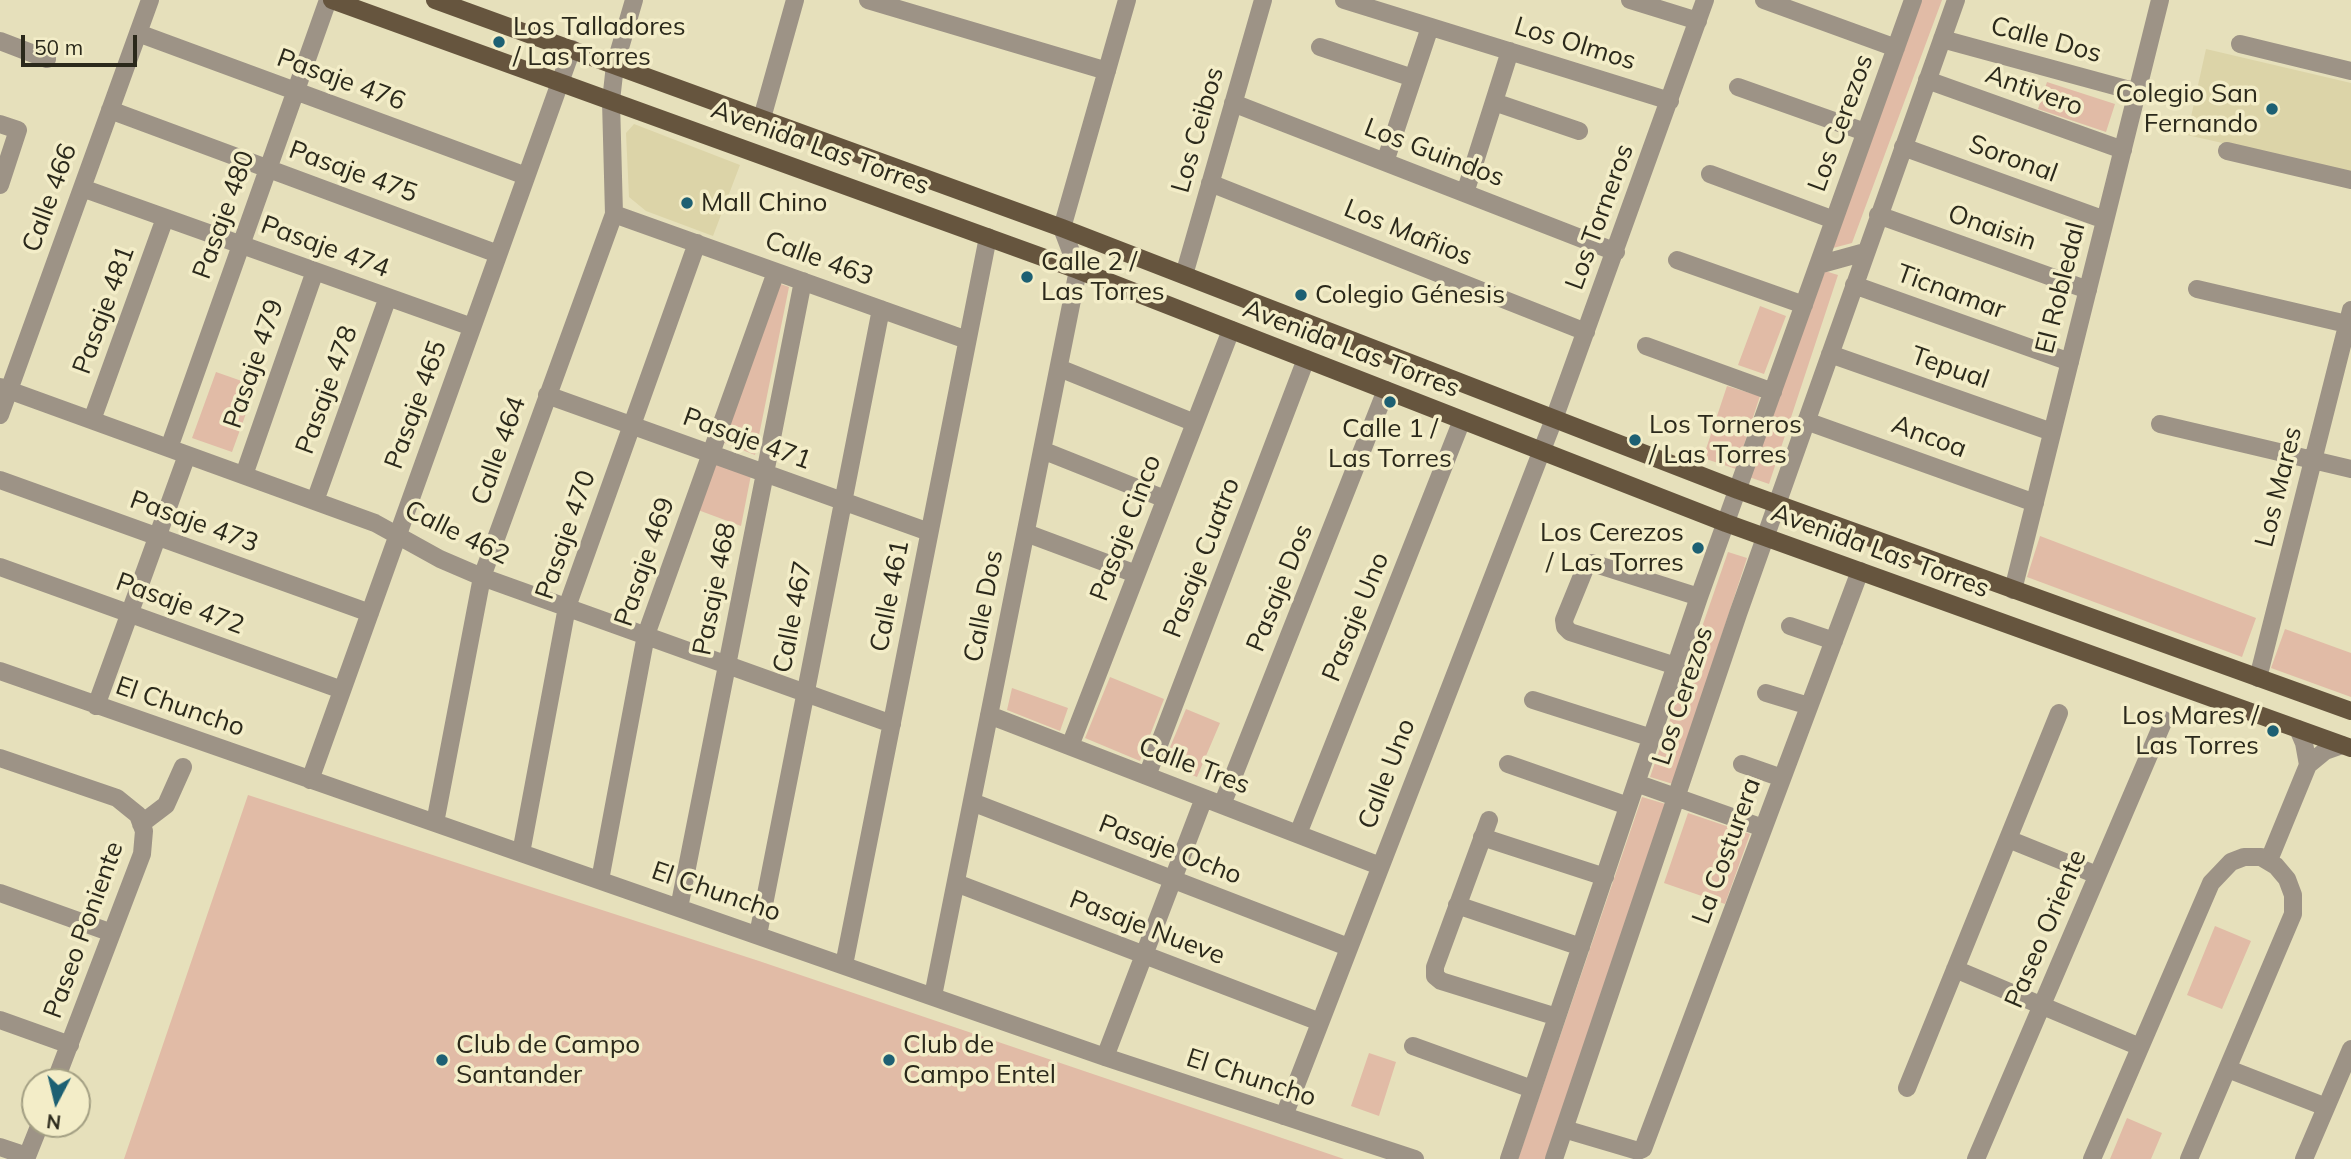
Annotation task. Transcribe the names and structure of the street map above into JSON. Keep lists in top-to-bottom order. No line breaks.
{"streets":{"main road":["Avenida Las Torres"],"street":["Calle Dos","Los Olmos","Pasaje 476","Antivero","Los Cerezos","Los Ceibos","Los Guindos","Soronal","Pasaje 475","Calle 466","Pasaje 480","Los Torneros","Onaisin","Los Mañios","Pasaje 474","Calle 463","El Robledal","Ticnamar","Pasaje 481","Pasaje 479","Tepual","Pasaje 478","Pasaje 465","Ancoa","Pasaje 471","Calle 464","Los Mares","Pasaje 473","Pasaje Cinco","Calle 462","Pasaje 470","Pasaje Cuatro","Pasaje 469","Pasaje Dos","Pasaje 468","Calle 461","Pasaje 472","Calle 467","Pasaje Uno","El Chuncho","Calle Tres","Calle Uno","Pasaje Ocho","La Costurera","Pasaje Nueve","Paseo Oriente","Paseo Poniente"]},"crossings":[["Calle Dos","Los Cerezos"],["Calle Dos","Avenida Las Torres"],["Calle Dos","El Robledal"],["Calle Dos","El Chuncho"],["Calle Dos","Calle Tres"],["Calle Dos","Pasaje Ocho"],["Calle Dos","Pasaje Nueve"],["Los Olmos","Los Torneros"],["Pasaje 476","Calle 466"],["Pasaje 476","Pasaje 480"],["Pasaje 476","Pasaje 465"],["Antivero","Los Cerezos"],["Antivero","El Robledal"],["Los Cerezos","Avenida Las Torres"],["Los Cerezos","Soronal"],["Los Cerezos","Onaisin"],["Los Cerezos","Ticnamar"],["Los Cerezos","Tepual"],["Los Cerezos","Ancoa"],["Los Cerezos","La Costurera"],["Los Ceibos","Avenida Las Torres"],["Los Ceibos","Los Guindos"],["Los Ceibos","Los Mañios"],["Avenida Las Torres","Pasaje 480"],["Avenida Las Torres","Los Torneros"],["Avenida Las Torres","El Robledal"],["Avenida Las Torres","Pasaje 465"],["Avenida Las Torres","Calle 464"],["Avenida Las Torres","Los Mares"],["Avenida Las Torres","Pasaje Cinco"],["Avenida Las Torres","Pasaje Cuatro"],["Avenida Las Torres","Pasaje Dos"],["Avenida Las Torres","Calle 461"],["Avenida Las Torres","Pasaje Uno"],["Avenida Las Torres","Calle Uno"],["Avenida Las Torres","La Costurera"],["Los Guindos","Los Torneros"],["Soronal","El Robledal"],["Pasaje 475","Calle 466"],["Pasaje 475","Pasaje 480"],["Pasaje 475","Pasaje 465"],["Calle 466","Pasaje 474"],["Calle 466","Calle 462"],["Pasaje 480","Pasaje 474"],["Pasaje 480","Calle 462"],["Los Torneros","Los Mañios"],["Los Torneros","Calle Uno"],["Onaisin","El Robledal"],["Pasaje 474","Pasaje 481"],["Pasaje 474","Pasaje 479"],["Pasaje 474","Pasaje 478"],["Pasaje 474","Pasaje 465"],["Calle 463","Calle 464"],["Calle 463","Pasaje 470"],["Calle 463","Pasaje 469"],["Calle 463","Pasaje 468"],["Calle 463","Calle 461"],["Calle 463","Calle 467"],["El Robledal","Ticnamar"],["El Robledal","Tepual"],["El Robledal","Ancoa"],["Pasaje 481","Calle 462"],["Pasaje 479","Calle 462"],["Pasaje 478","Calle 462"],["Pasaje 465","Pasaje 473"],["Pasaje 465","Calle 462"],["Pasaje 465","Pasaje 472"],["Pasaje 465","El Chuncho"],["Pasaje 471","Calle 464"],["Pasaje 471","Pasaje 470"],["Pasaje 471","Pasaje 469"],["Pasaje 471","Pasaje 468"],["Pasaje 471","Calle 461"],["Pasaje 471","Calle 467"],["Calle 464","Calle 462"],["Calle 464","El Chuncho"],["Pasaje Cinco","Calle Tres"],["Calle 462","Pasaje 470"],["Calle 462","Pasaje 469"],["Calle 462","Pasaje 468"],["Calle 462","Calle 461"],["Calle 462","Calle 467"],["Pasaje 470","El Chuncho"],["Pasaje Cuatro","Calle Tres"],["Pasaje 469","El Chuncho"],["Pasaje Dos","Calle Tres"],["Pasaje 468","El Chuncho"],["Calle 461","El Chuncho"],["Calle 467","El Chuncho"],["Pasaje Uno","Calle Tres"],["El Chuncho","Calle Uno"],["Calle Tres","Calle Uno"],["Calle Uno","Pasaje Ocho"],["Calle Uno","Pasaje Nueve"]],"places":["Los Talladores / Las Torres","Colegio San Fernando","Mall Chino","Calle 2 / Las Torres","Colegio Génesis","Calle 1 / Las Torres","Los Torneros / Las Torres","Los Cerezos / Las Torres","Los Mares / Las Torres","Club de Campo Santander","Club de Campo Entel"],"scale_bar":"50 m","north":"bottom"}
